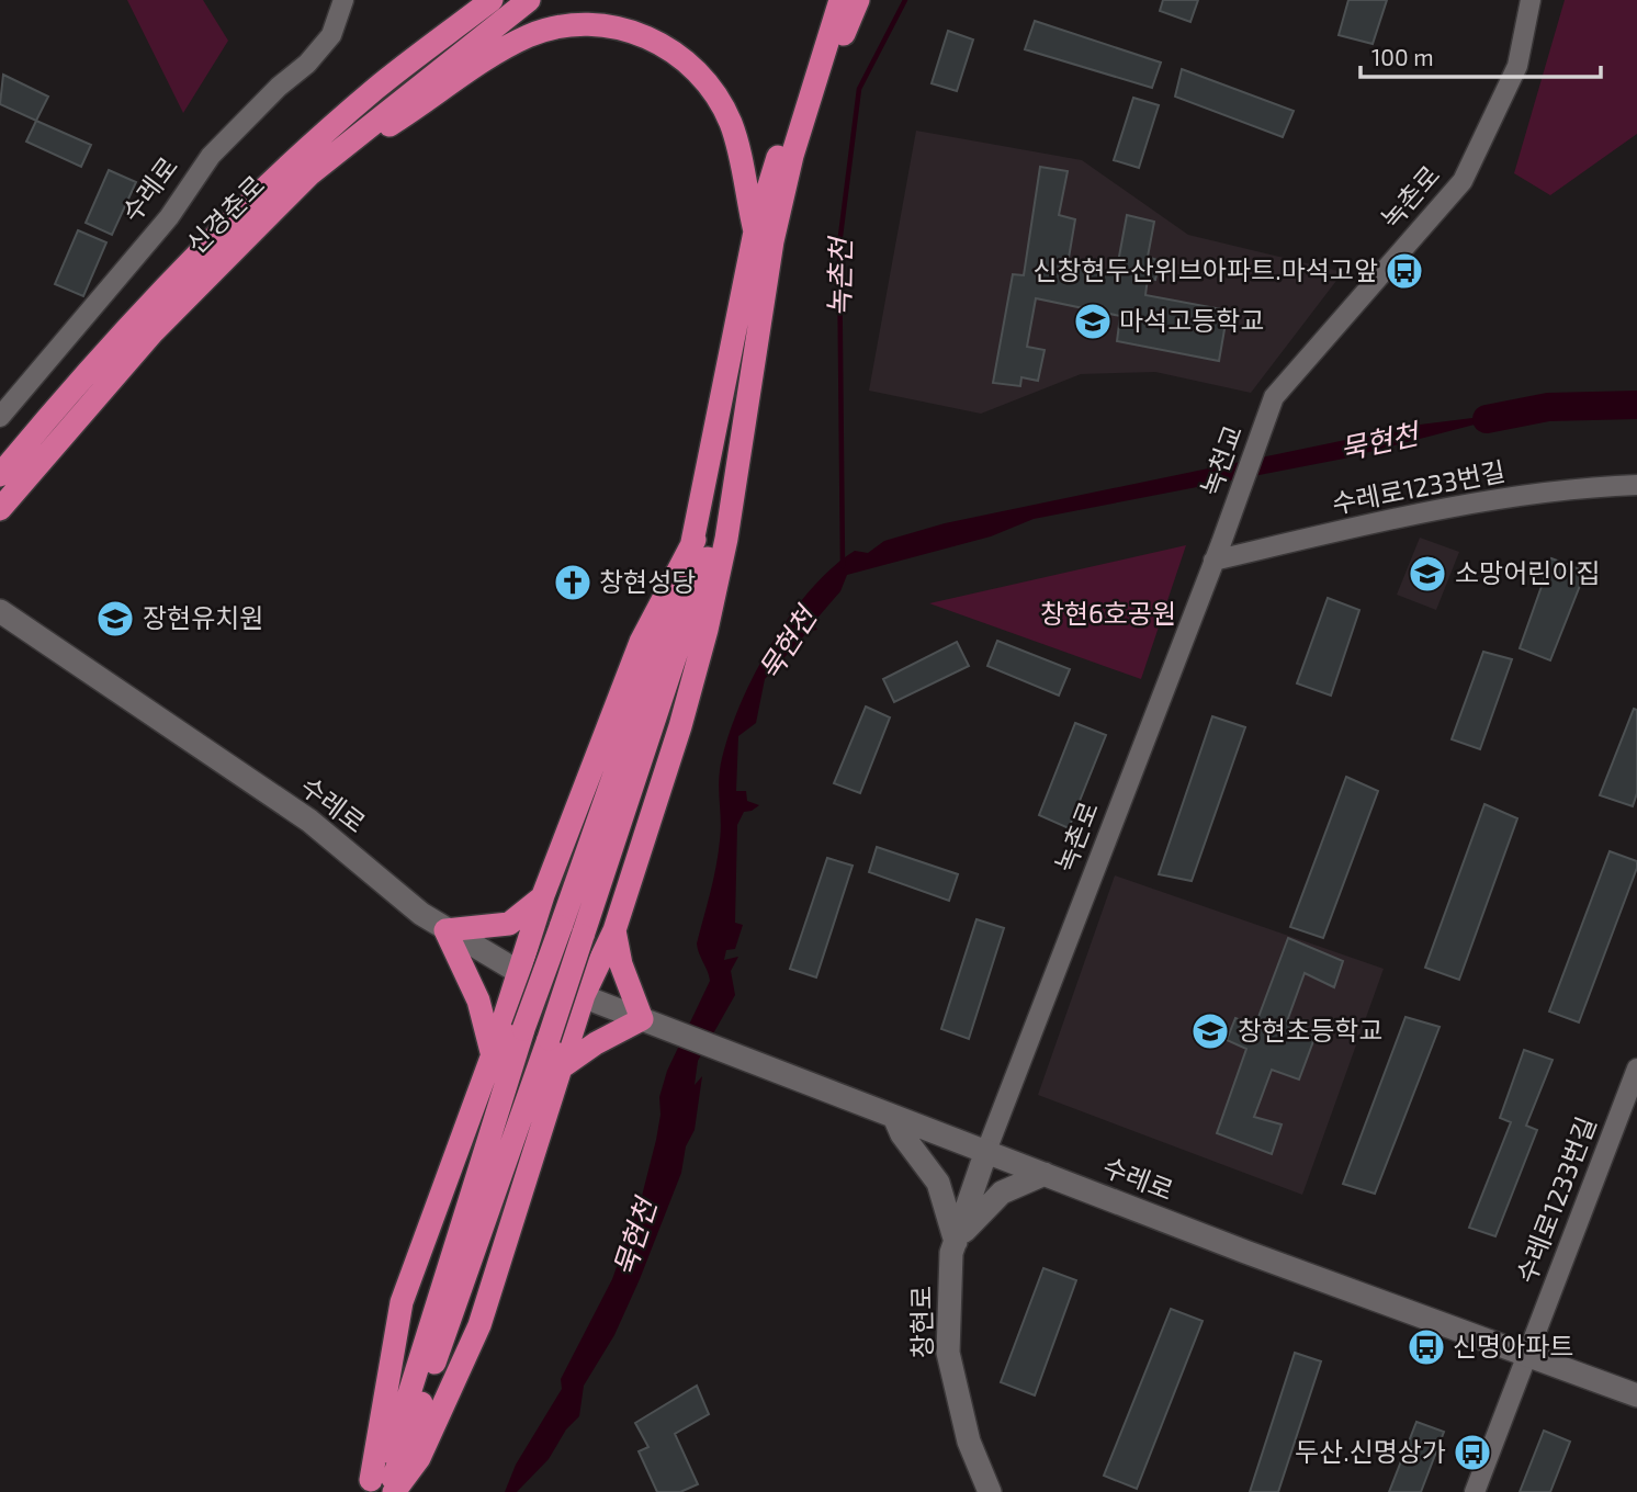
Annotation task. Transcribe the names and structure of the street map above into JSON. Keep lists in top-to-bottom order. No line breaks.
{"streets":{"highway":["신경춘로"],"main road":["수레로","창현로"],"street":["녹촌로","녹천교","수레로1233번길"]},"crossings":[["수레로","녹촌로"],["수레로","수레로1233번길"],["수레로","창현로"],["녹촌로","녹천교"],["녹촌로","수레로1233번길"],["녹촌로","창현로"],["녹천교","수레로1233번길"]],"water":["녹촌천","묵현천"],"parks":["창현6호공원"],"places":{"bus stop":["신창현두산위브아파트.마석고앞","신명아파트","두산.신명상가"],"school or university":["마석고등학교","소망어린이집","장현유치원","창현초등학교"],"church":["창현성당"]},"scale_bar":"100 m"}
